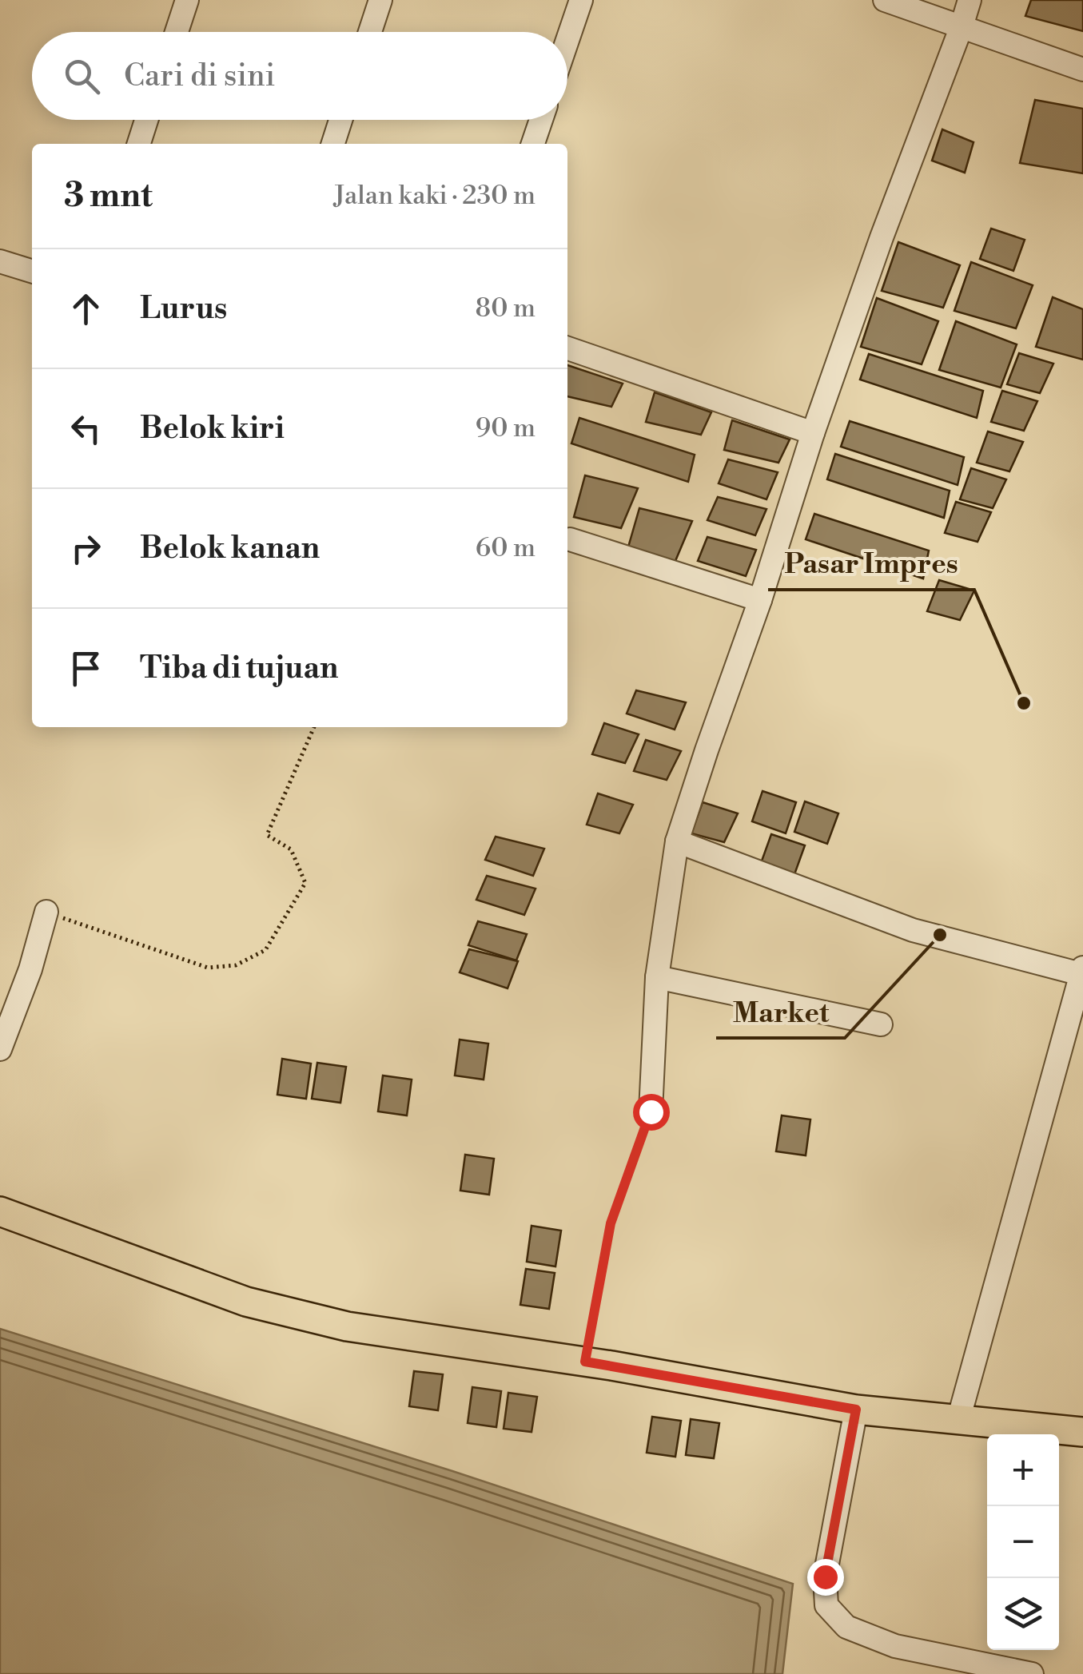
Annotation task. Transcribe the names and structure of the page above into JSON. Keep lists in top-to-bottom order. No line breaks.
{"places":["Pasar Impres","Market"],"page":{"search":"Cari di sini","heading":["3 mnt","Jalan kaki · 230 m"],"list":[["Lurus","80 m"],["Belok kiri","90 m"],["Belok kanan","60 m"],"Tiba di tujuan"],"map_buttons":["+","−"]}}
